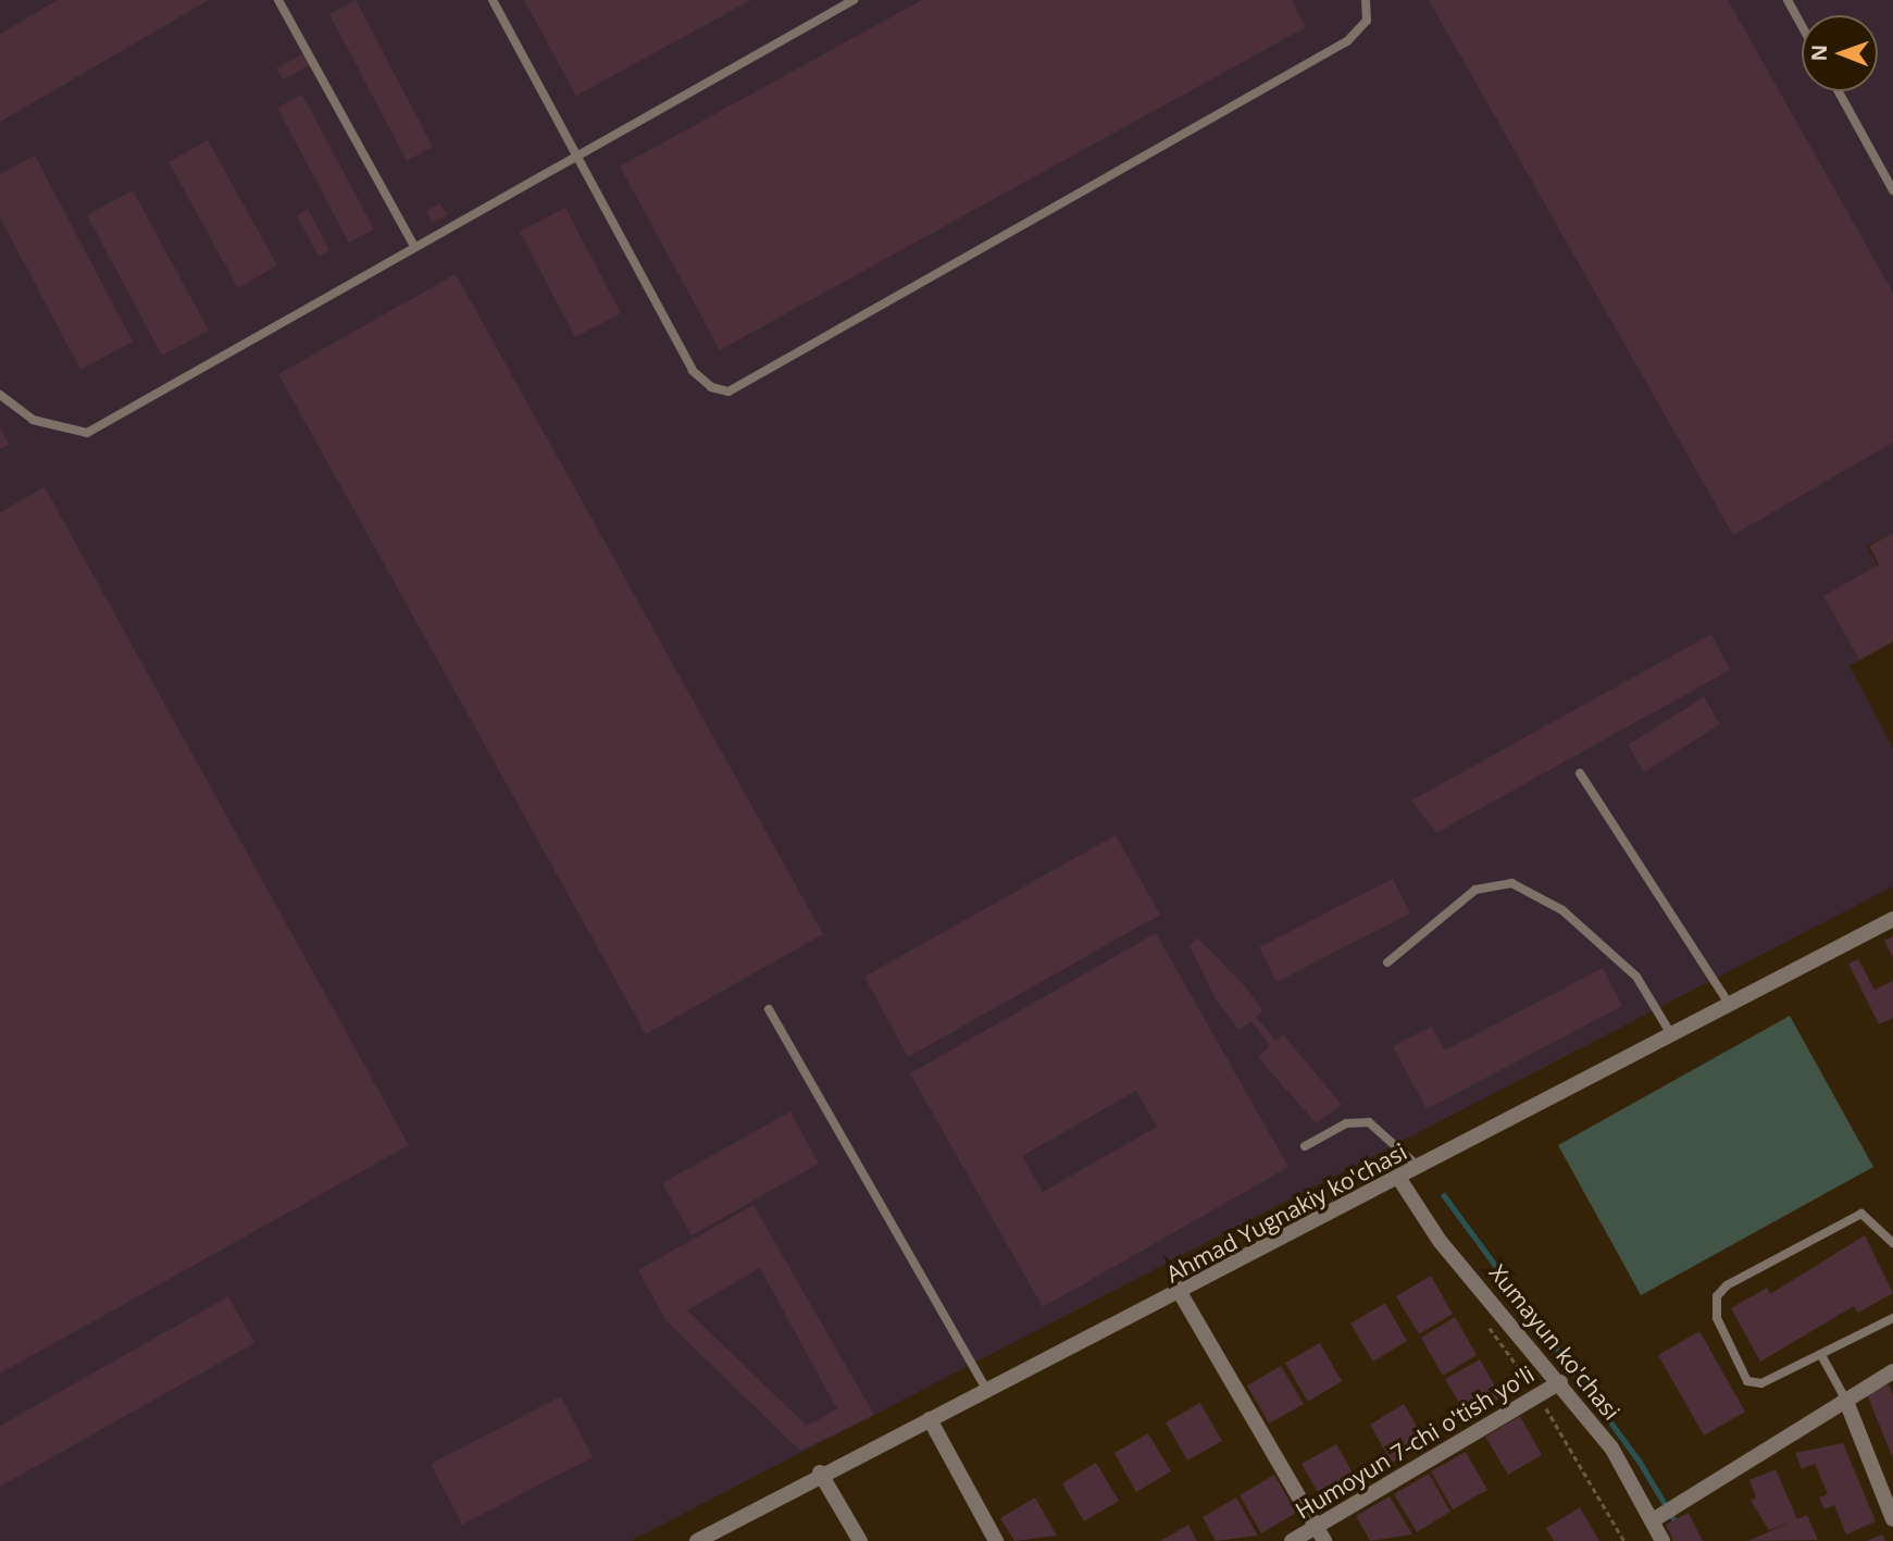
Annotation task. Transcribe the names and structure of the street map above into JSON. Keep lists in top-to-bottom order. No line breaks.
{"streets":{"street":["Ahmad Yugnakiy ko'chasi","Xumayun ko'chasi","Humoyun 7-chi o'tish yo'li"]},"crossings":[["Ahmad Yugnakiy ko'chasi","Xumayun ko'chasi"],["Xumayun ko'chasi","Humoyun 7-chi o'tish yo'li"]],"north":"left"}
